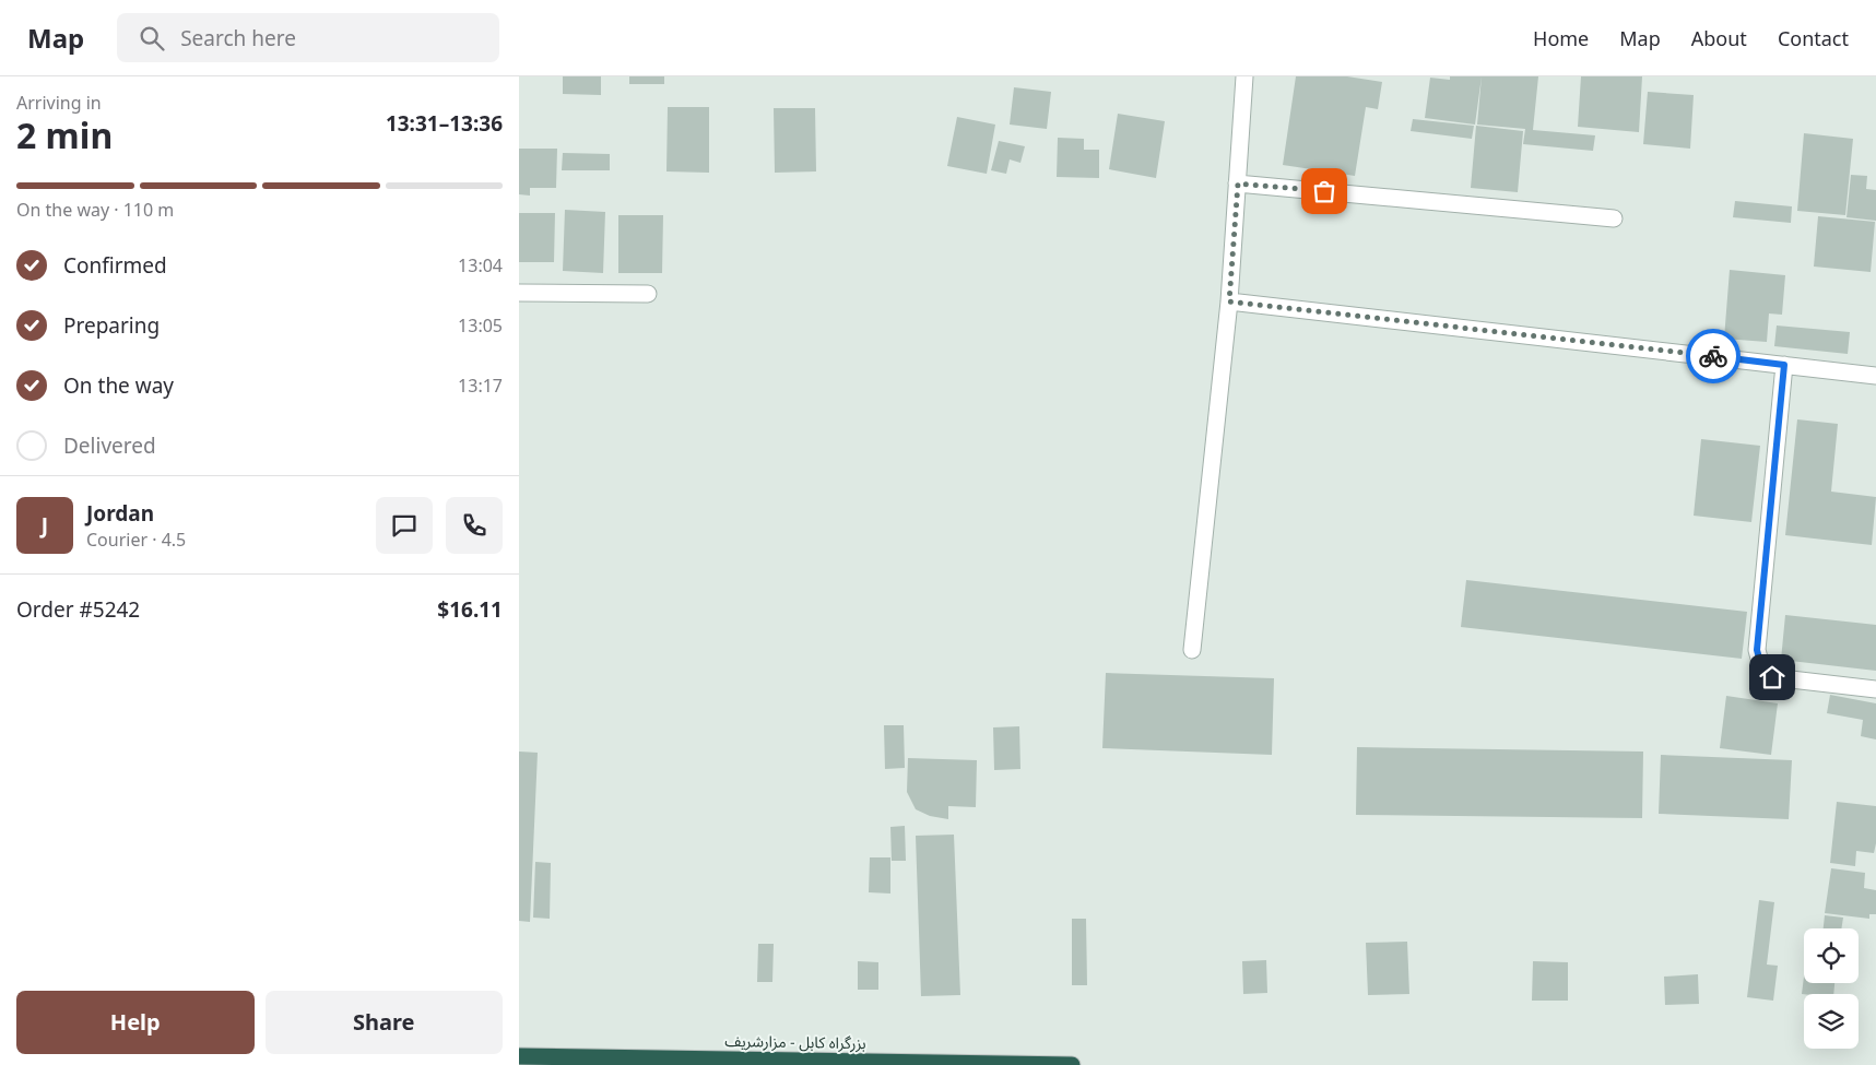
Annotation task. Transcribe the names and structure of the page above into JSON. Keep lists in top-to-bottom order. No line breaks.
{"streets":{"highway":["بزرگراه کابل - مزارشریف"]},"page":{"header":"Map","search":"Search here","nav":["Home","Map","About","Contact"],"heading":["2 min","Arriving in","13:31–13:36"],"panel":["Jordan","Courier · 4.5","Order #5242","$16.11"],"bar":"On the way · 110 m","list":[["Confirmed","13:04"],["Preparing","13:05"],["On the way","13:17"],"Delivered"],"round":"J","buttons":["Help","Share"]}}
